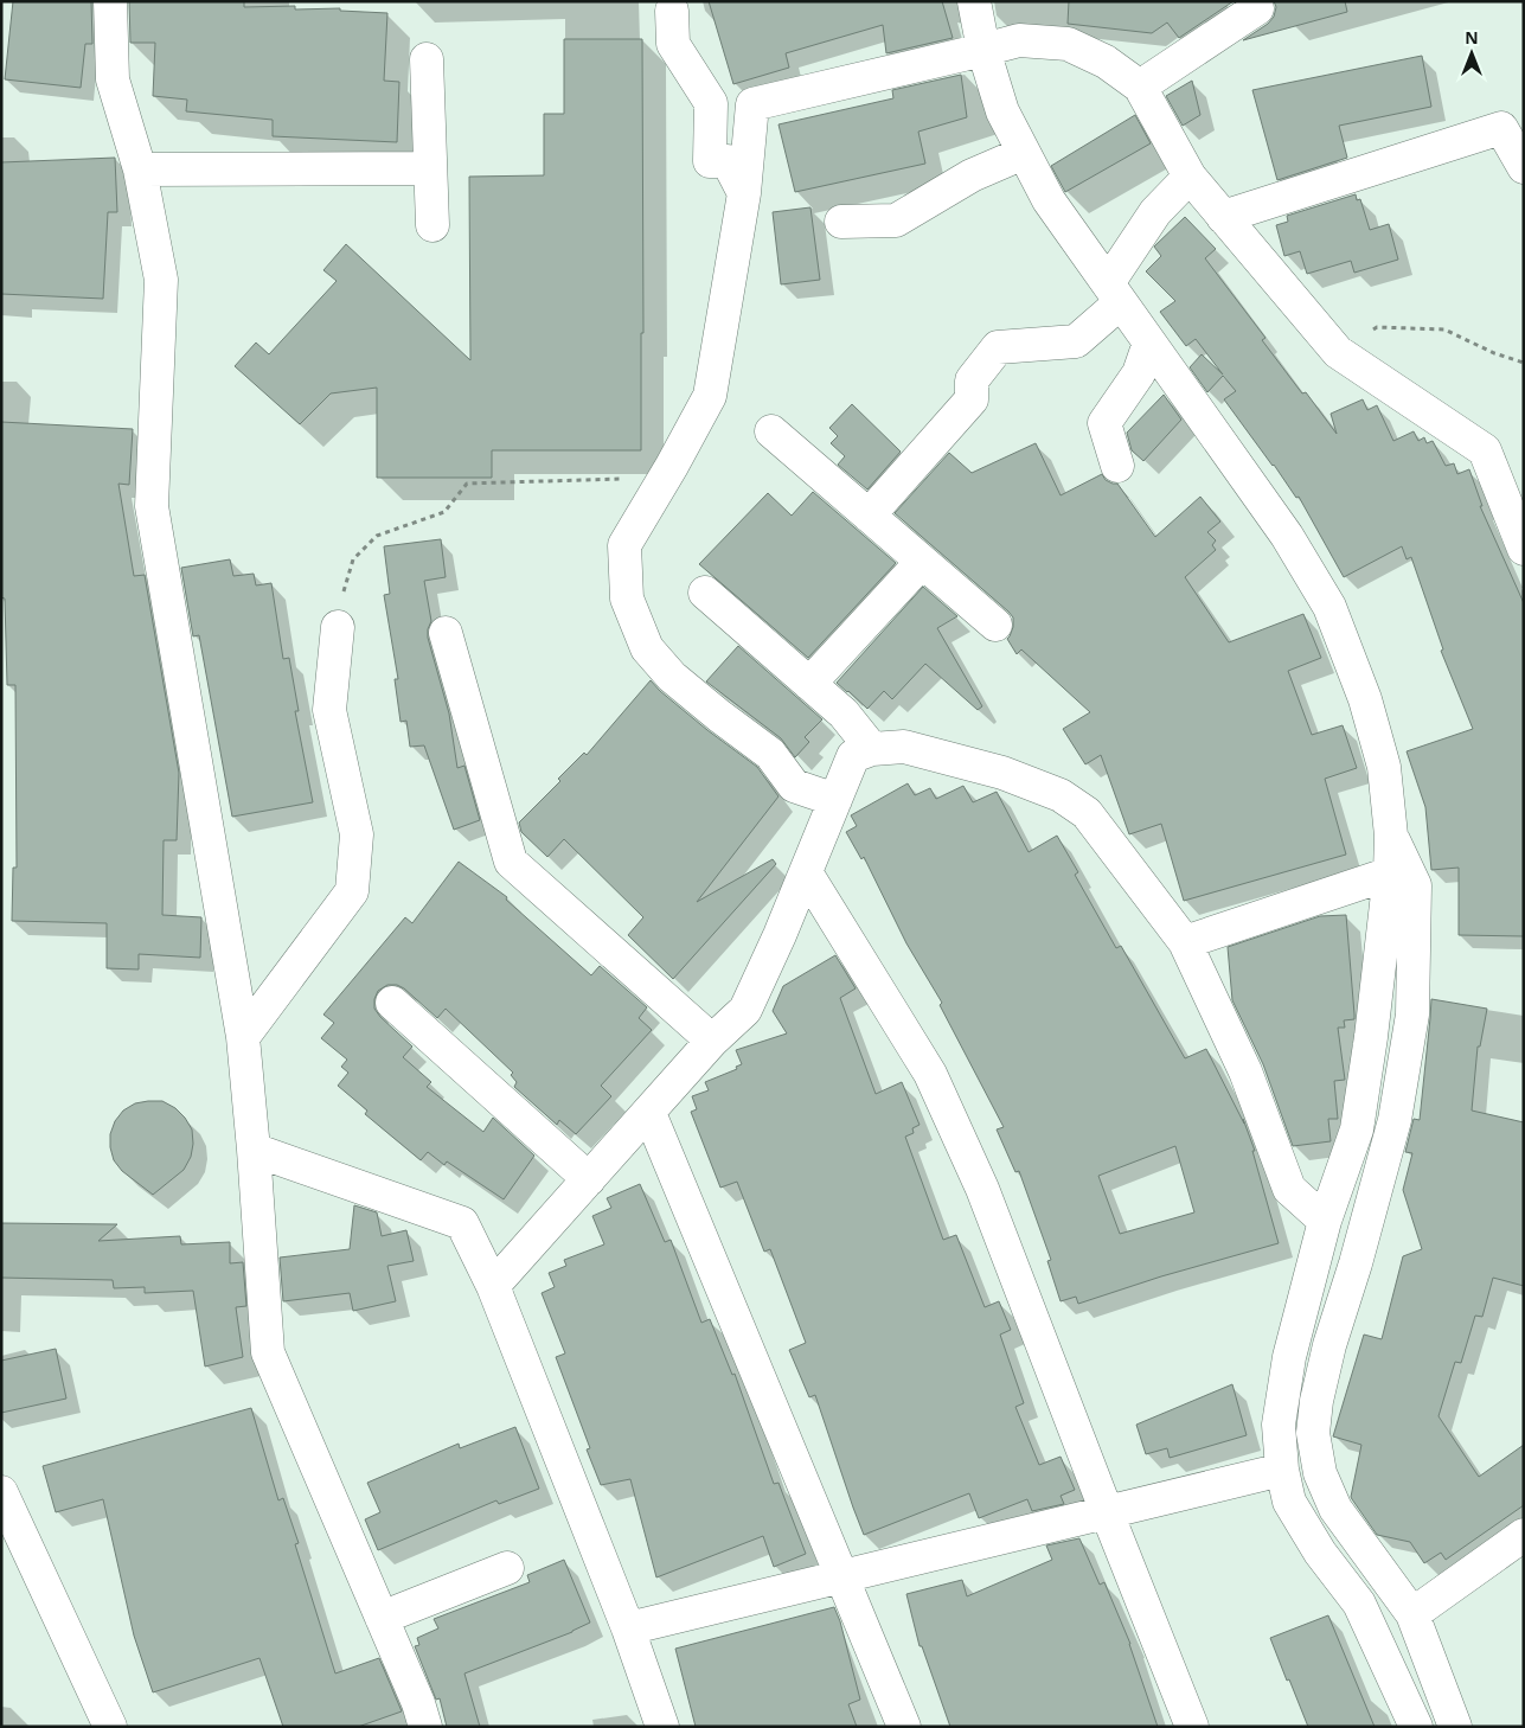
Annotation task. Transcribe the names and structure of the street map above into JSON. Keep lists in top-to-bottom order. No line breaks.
{"north":"top"}
